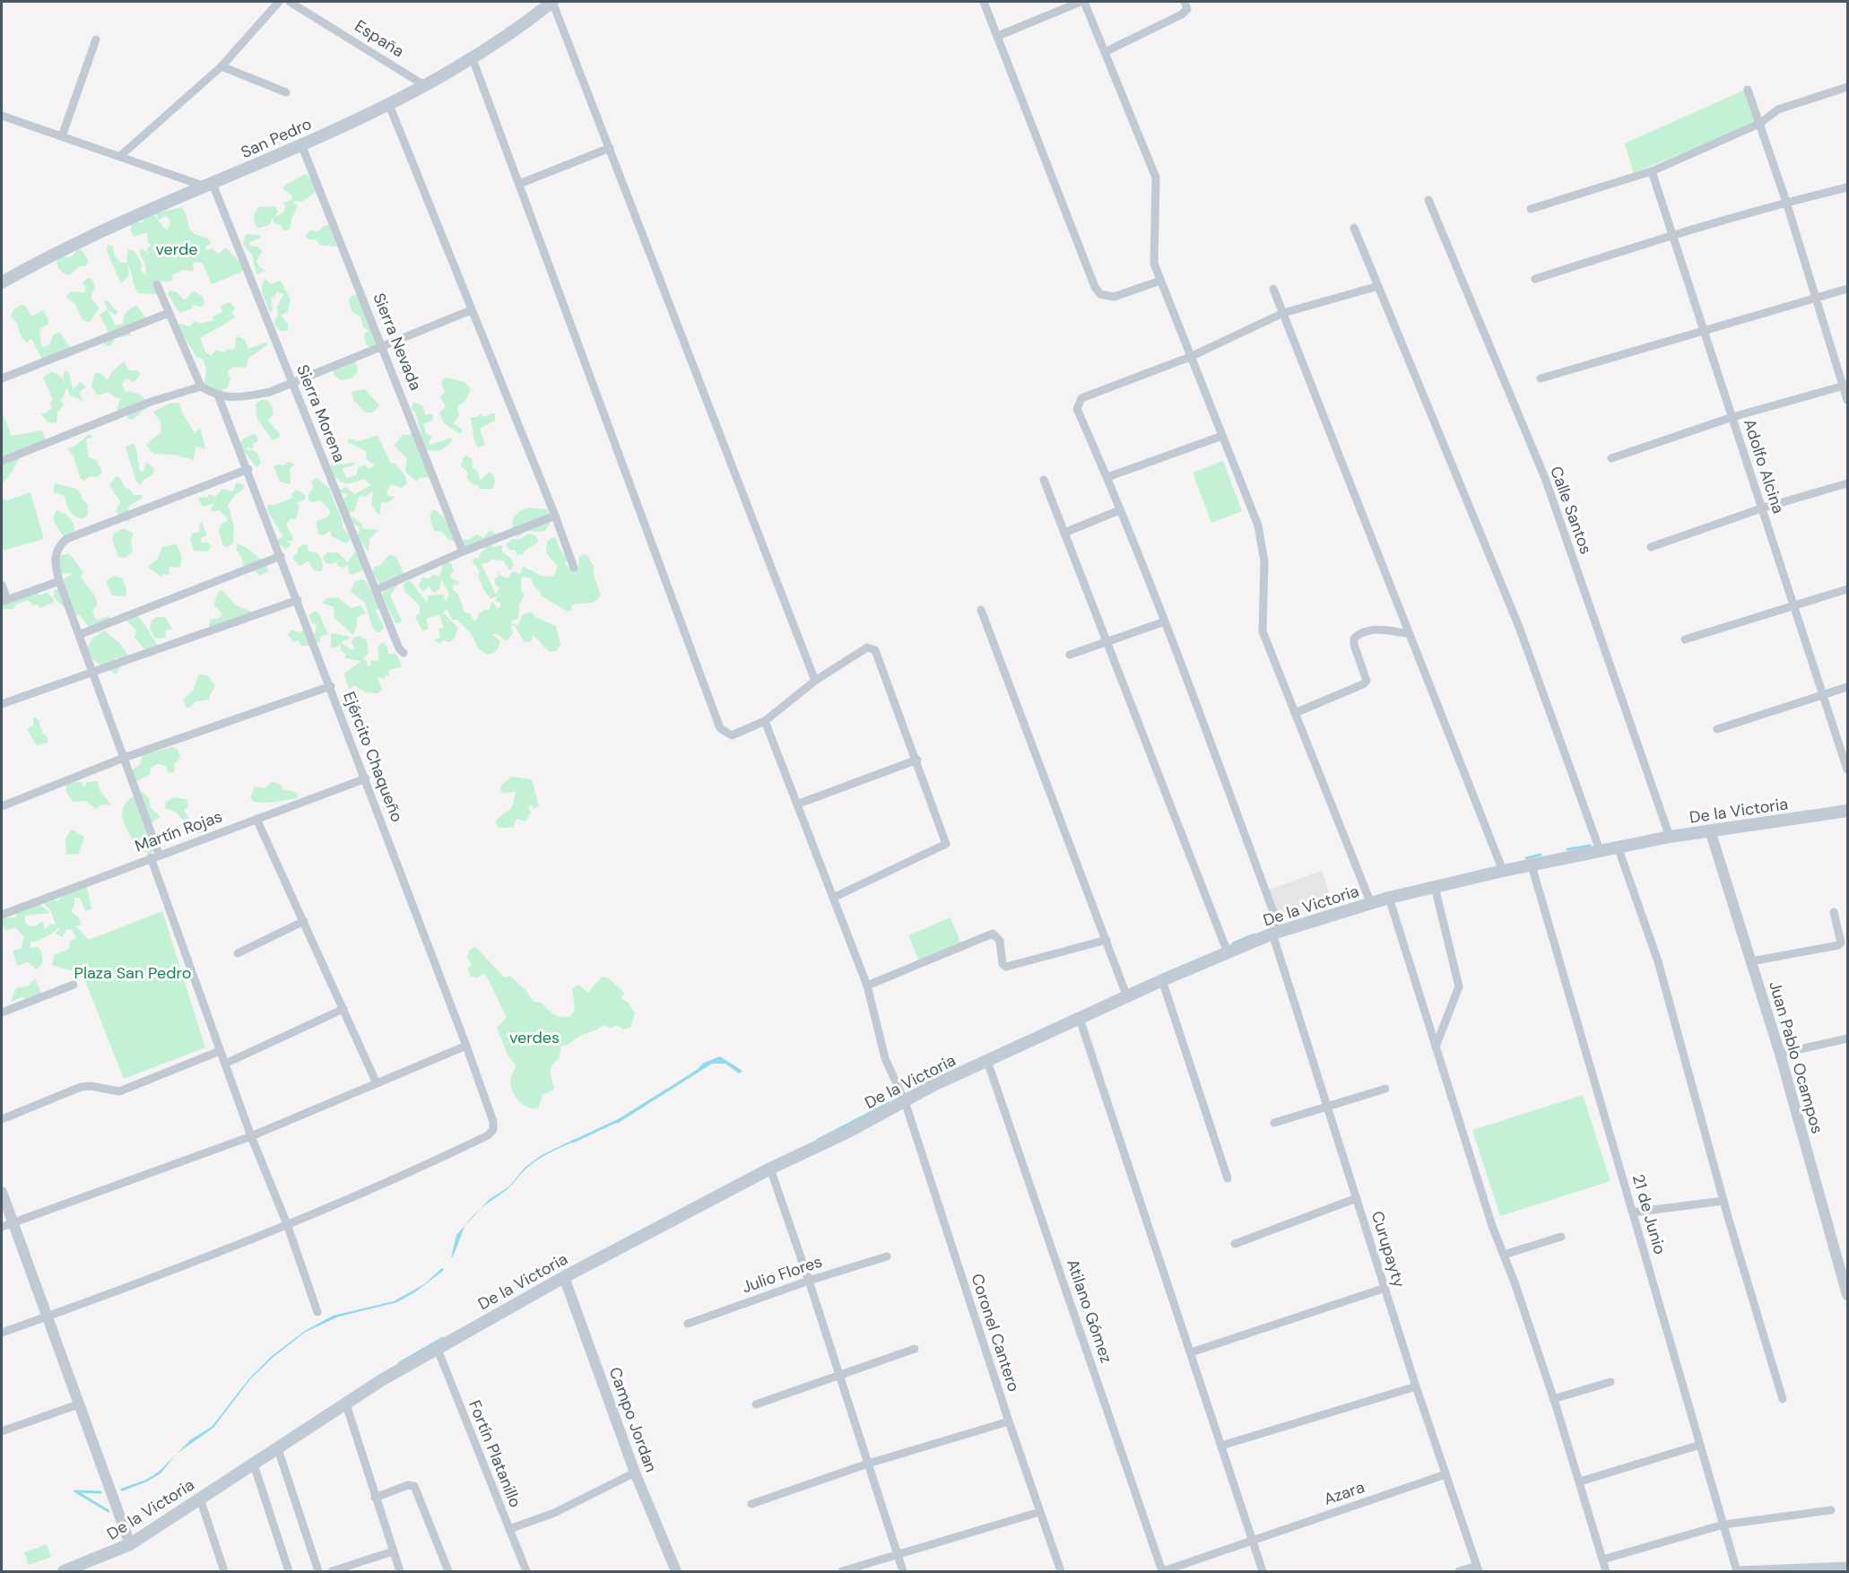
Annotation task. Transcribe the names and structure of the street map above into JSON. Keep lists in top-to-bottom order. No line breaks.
{"streets":{"main road":["San Pedro","De la Victoria"],"street":["España","Sierra Nevada","Sierra Morena","Adolfo Alcina","Calle Santos","Ejército Chaqueño","Martín Rojas","Juan Pablo Ocampos","21 de Junio","Curupayty","Julio Flores","Atilano Gómez","Coronel Cantero","Campo Jordan","Fortín Platanillo","Azara"]},"crossings":[["España","San Pedro"],["San Pedro","Sierra Nevada"],["San Pedro","Sierra Morena"],["Calle Santos","De la Victoria"],["Ejército Chaqueño","Martín Rojas"],["De la Victoria","Juan Pablo Ocampos"],["De la Victoria","21 de Junio"],["De la Victoria","Curupayty"],["De la Victoria","Atilano Gómez"],["De la Victoria","Coronel Cantero"],["De la Victoria","Campo Jordan"],["De la Victoria","Fortín Platanillo"],["Curupayty","Azara"],["Atilano Gómez","Azara"]],"parks":["verde","Plaza San Pedro","verdes"]}
